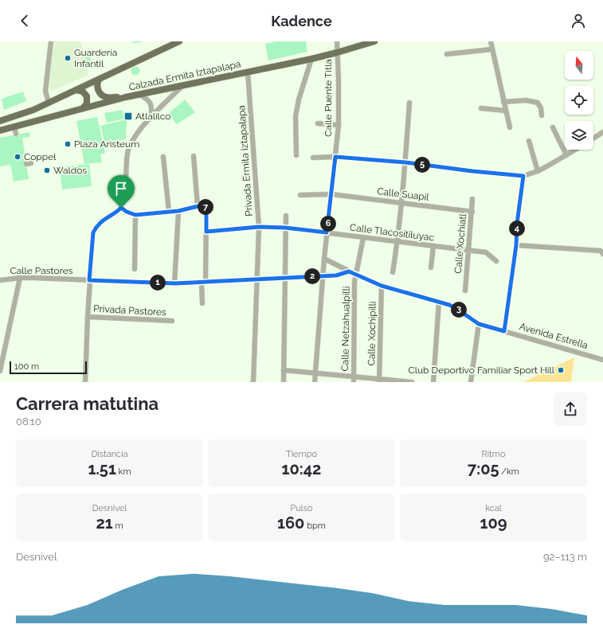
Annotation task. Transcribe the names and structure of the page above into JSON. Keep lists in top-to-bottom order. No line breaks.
{"streets":{"main road":["Calzada Ermita Iztapalapa"],"street":["Calle Puente Titla","Privada Ermita Iztapalapa","Calle Suapil","Calle Tlacositiluyac","Calle Xochiatl","Calle Pastores","Privada Pastores","Calle Netzahualpilli","Calle Xochipilli","Avenida Estrella"]},"crossings":[["Calzada Ermita Iztapalapa","Calle Puente Titla"],["Calzada Ermita Iztapalapa","Privada Ermita Iztapalapa"],["Calle Puente Titla","Calle Suapil"],["Calle Puente Titla","Calle Tlacositiluyac"],["Calle Puente Titla","Calle Pastores"],["Calle Puente Titla","Avenida Estrella"],["Privada Ermita Iztapalapa","Calle Tlacositiluyac"],["Privada Ermita Iztapalapa","Calle Pastores"],["Calle Suapil","Calle Xochiatl"],["Calle Tlacositiluyac","Calle Xochiatl"],["Calle Tlacositiluyac","Calle Netzahualpilli"],["Calle Pastores","Avenida Estrella"],["Calle Netzahualpilli","Avenida Estrella"],["Calle Xochipilli","Avenida Estrella"]],"places":{"other":["Guardería Infantil","Plaza Aristeum","Coppel","Waldos","Club Deportivo Familiar Sport Hill"],"transit":["Atlalilco"]},"scale_bar":"100 m","north":"top","page":{"header":"Kadence","pins":["5","7","6","4","2","1","3"],"scale":"100 m","heading":["Carrera matutina","08:10"],"stats":[["Distancia","1.51 km"],["Tiempo","10:42"],["Ritmo","7:05 /km"],["Desnivel","21 m"],["Pulso","160 bpm"],["kcal","109"]],"chart":["Desnivel","92–113 m"]}}
